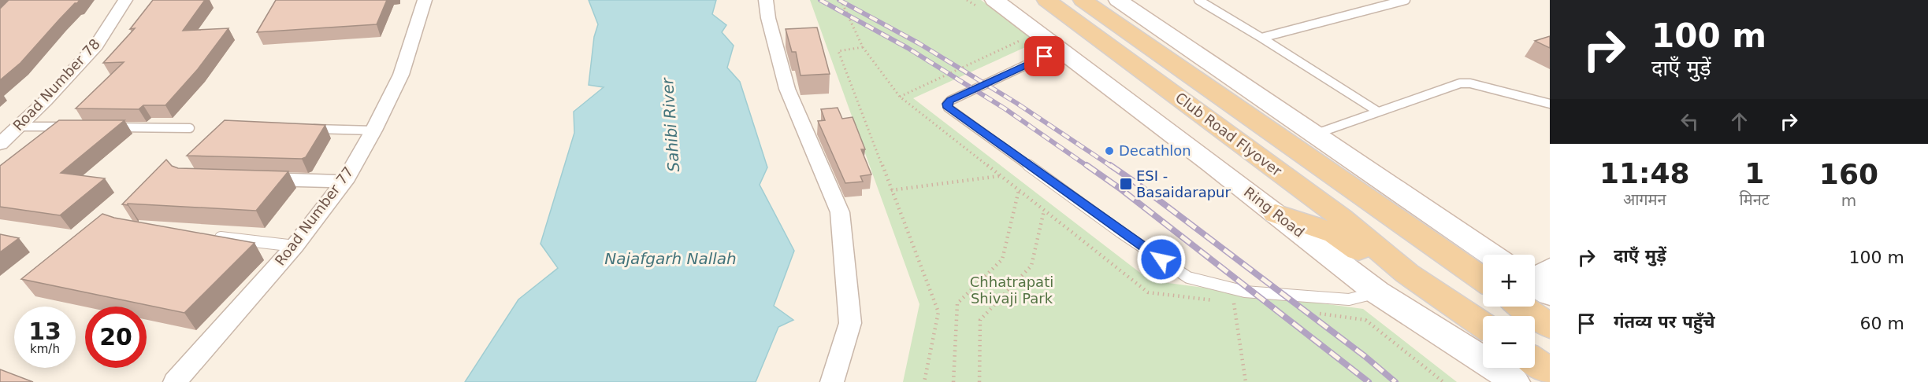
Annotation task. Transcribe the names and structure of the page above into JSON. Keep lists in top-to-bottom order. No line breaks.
{"streets":{"main road":["Club Road Flyover","Ring Road"],"street":["Road Number 78","Road Number 77"]},"water":["Sahibi River","Najafgarh Nallah"],"parks":["Chhatrapati Shivaji Park"],"places":{"other":["Decathlon"],"transit":["ESI - Basaidarapur"]},"page":{"turn":["100 m","दाएँ मुड़ें"],"eta":["11:48","आगमन","1","मिनट","160","m"],"list":[{"name":"दाएँ मुड़ें","value":"100 m"},{"name":"गंतव्य पर पहुँचे","value":"60 m"}],"map_buttons":["+","−"],"speed":"13 km/h","limit":"20"}}
